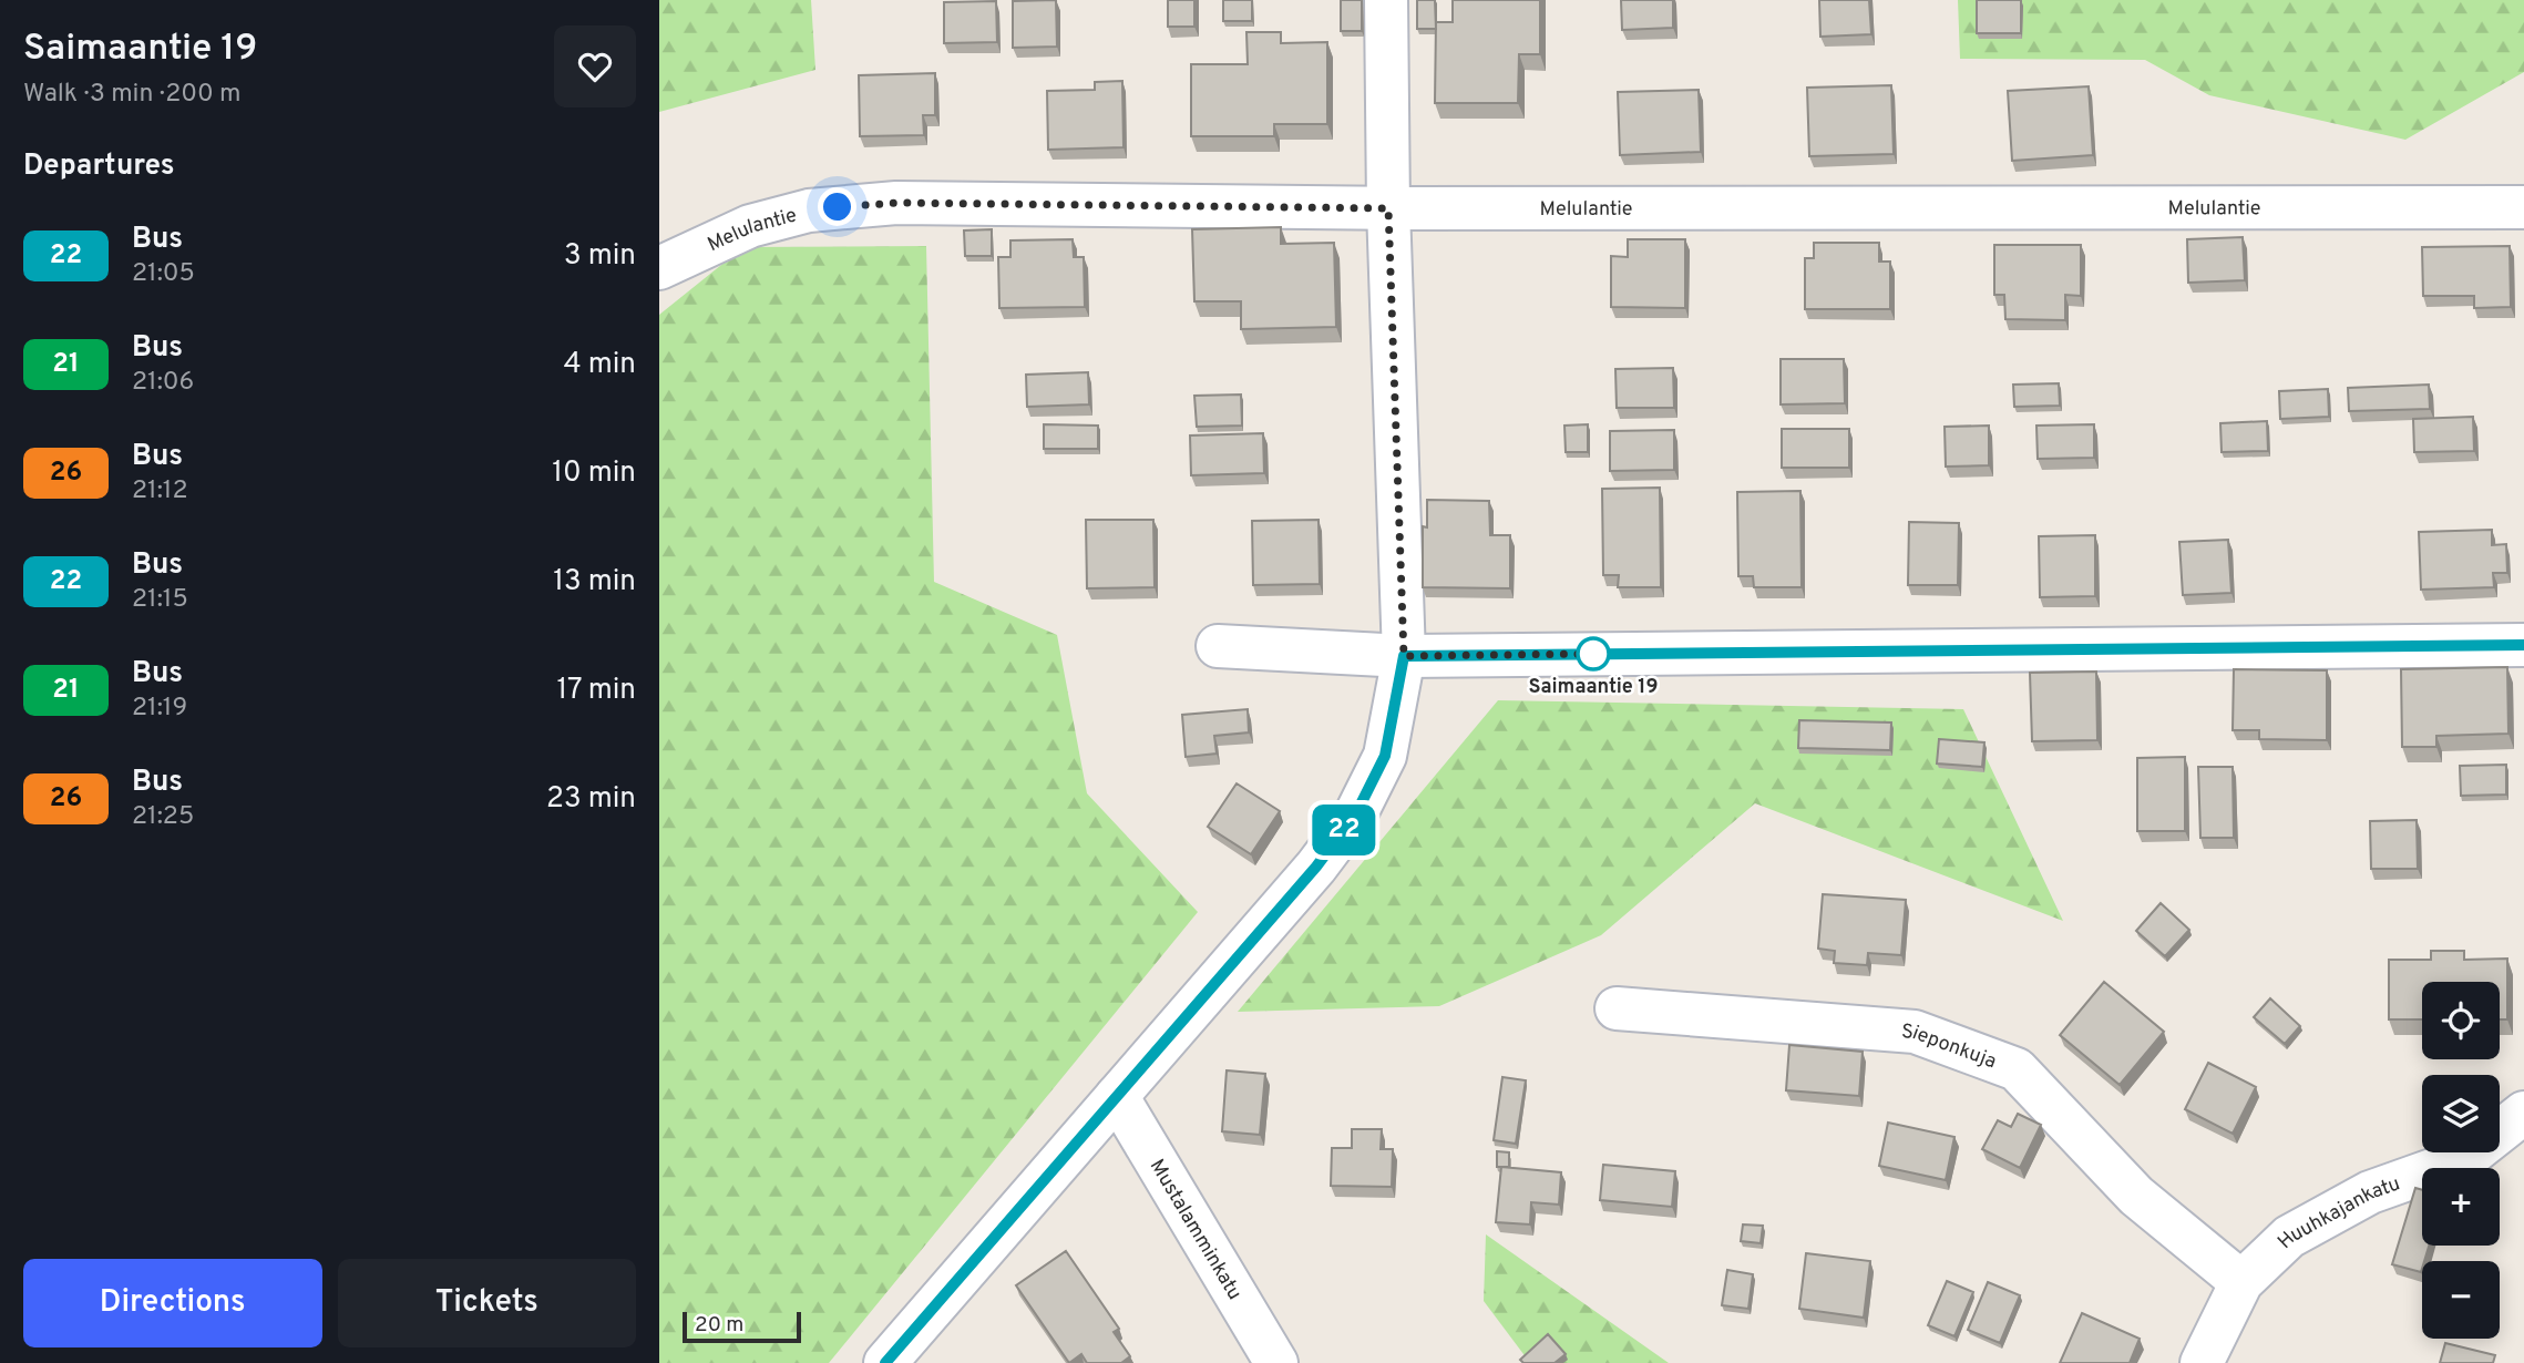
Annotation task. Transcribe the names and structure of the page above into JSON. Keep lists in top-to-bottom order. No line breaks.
{"streets":{"street":["Melulantie","Sieponkuja","Huuhkajankatu","Mustalamminkatu"]},"crossings":[["Sieponkuja","Huuhkajankatu"]],"places":["Saimaantie 19"],"lines":["bus line 22"],"scale_bar":"20 m","page":{"heading":[["Saimaantie 19","Walk · 3 min · 200 m"],"Departures"],"on_map":"22","list":[{"mark":"22","name":"Bus","note":"21:05","value":"3 min"},{"mark":"21","name":"Bus","note":"21:06","value":"4 min"},{"mark":"26","name":"Bus","note":"21:12","value":"10 min"},{"mark":"22","name":"Bus","note":"21:15","value":"13 min"},{"mark":"21","name":"Bus","note":"21:19","value":"17 min"},{"mark":"26","name":"Bus","note":"21:25","value":"23 min"}],"map_buttons":["+","−"],"buttons":["Directions","Tickets"],"scale":"20 m"}}
